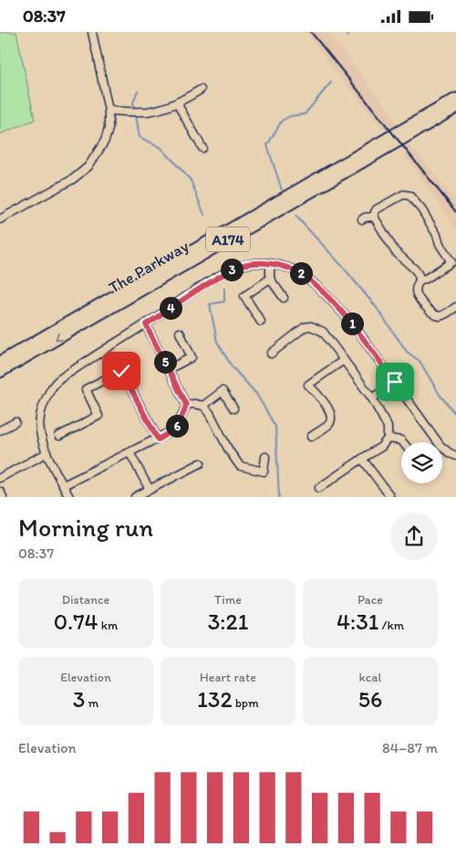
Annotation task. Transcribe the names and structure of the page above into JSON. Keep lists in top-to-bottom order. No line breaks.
{"streets":{"highway":["A174","The Parkway"]},"page":{"status":"08:37","pins":["3","2","4","1","5","6"],"heading":["Morning run","08:37"],"stats":[["Distance","0.74 km"],["Time","3:21"],["Pace","4:31 /km"],["Elevation","3 m"],["Heart rate","132 bpm"],["kcal","56"]],"chart":["Elevation","84–87 m"]}}
